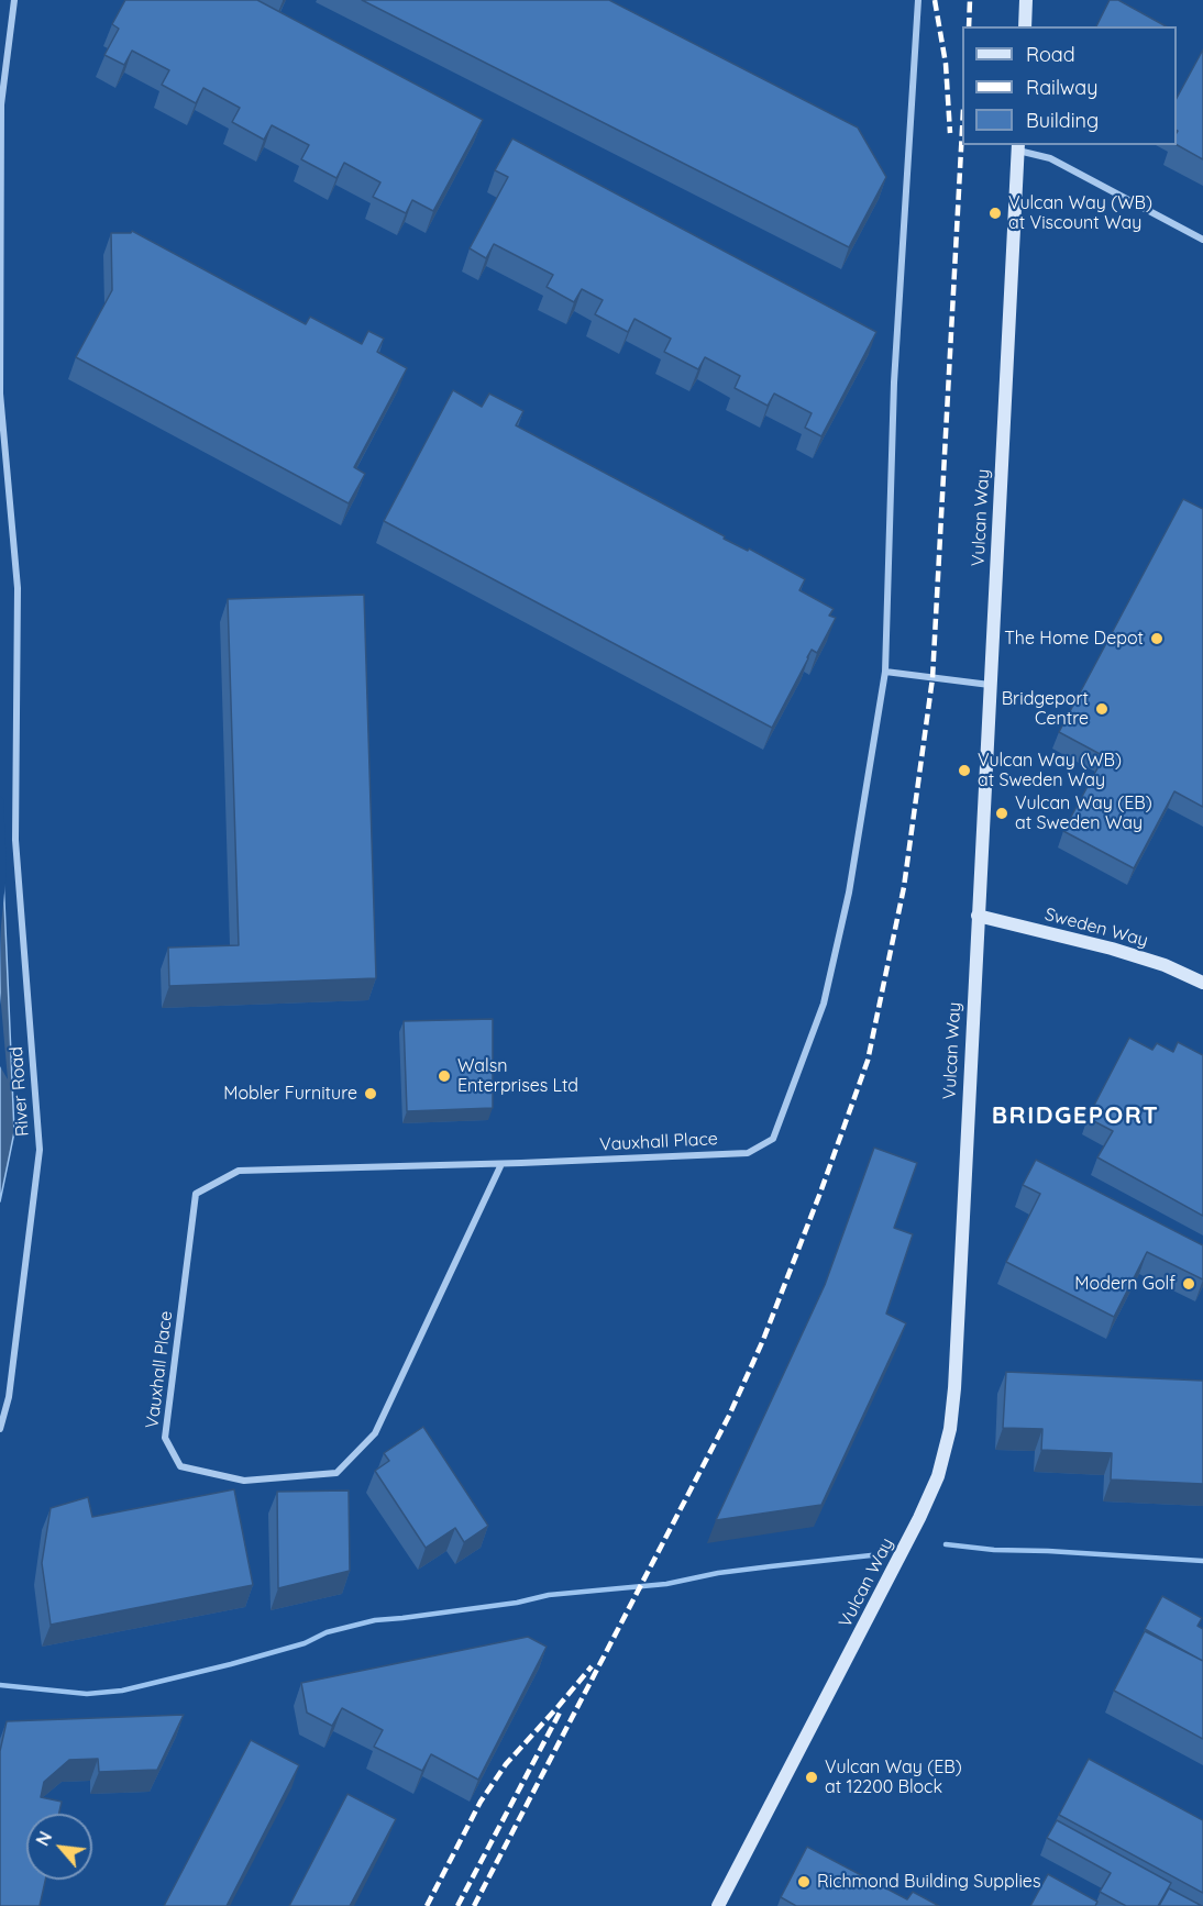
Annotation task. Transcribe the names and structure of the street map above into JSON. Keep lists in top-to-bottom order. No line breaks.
{"streets":{"street":["Vulcan Way","Sweden Way","River Road","Vauxhall Place"]},"crossings":[["Vulcan Way","Sweden Way"]],"districts":["BRIDGEPORT"],"places":["Vulcan Way (WB) at Viscount Way","The Home Depot","Bridgeport Centre","Vulcan Way (WB) at Sweden Way","Vulcan Way (EB) at Sweden Way","Walsn Enterprises Ltd","Mobler Furniture","Modern Golf","Vulcan Way (EB) at 12200 Block","Richmond Building Supplies"],"legend":["Road","Railway","Building"],"north":"top left"}
